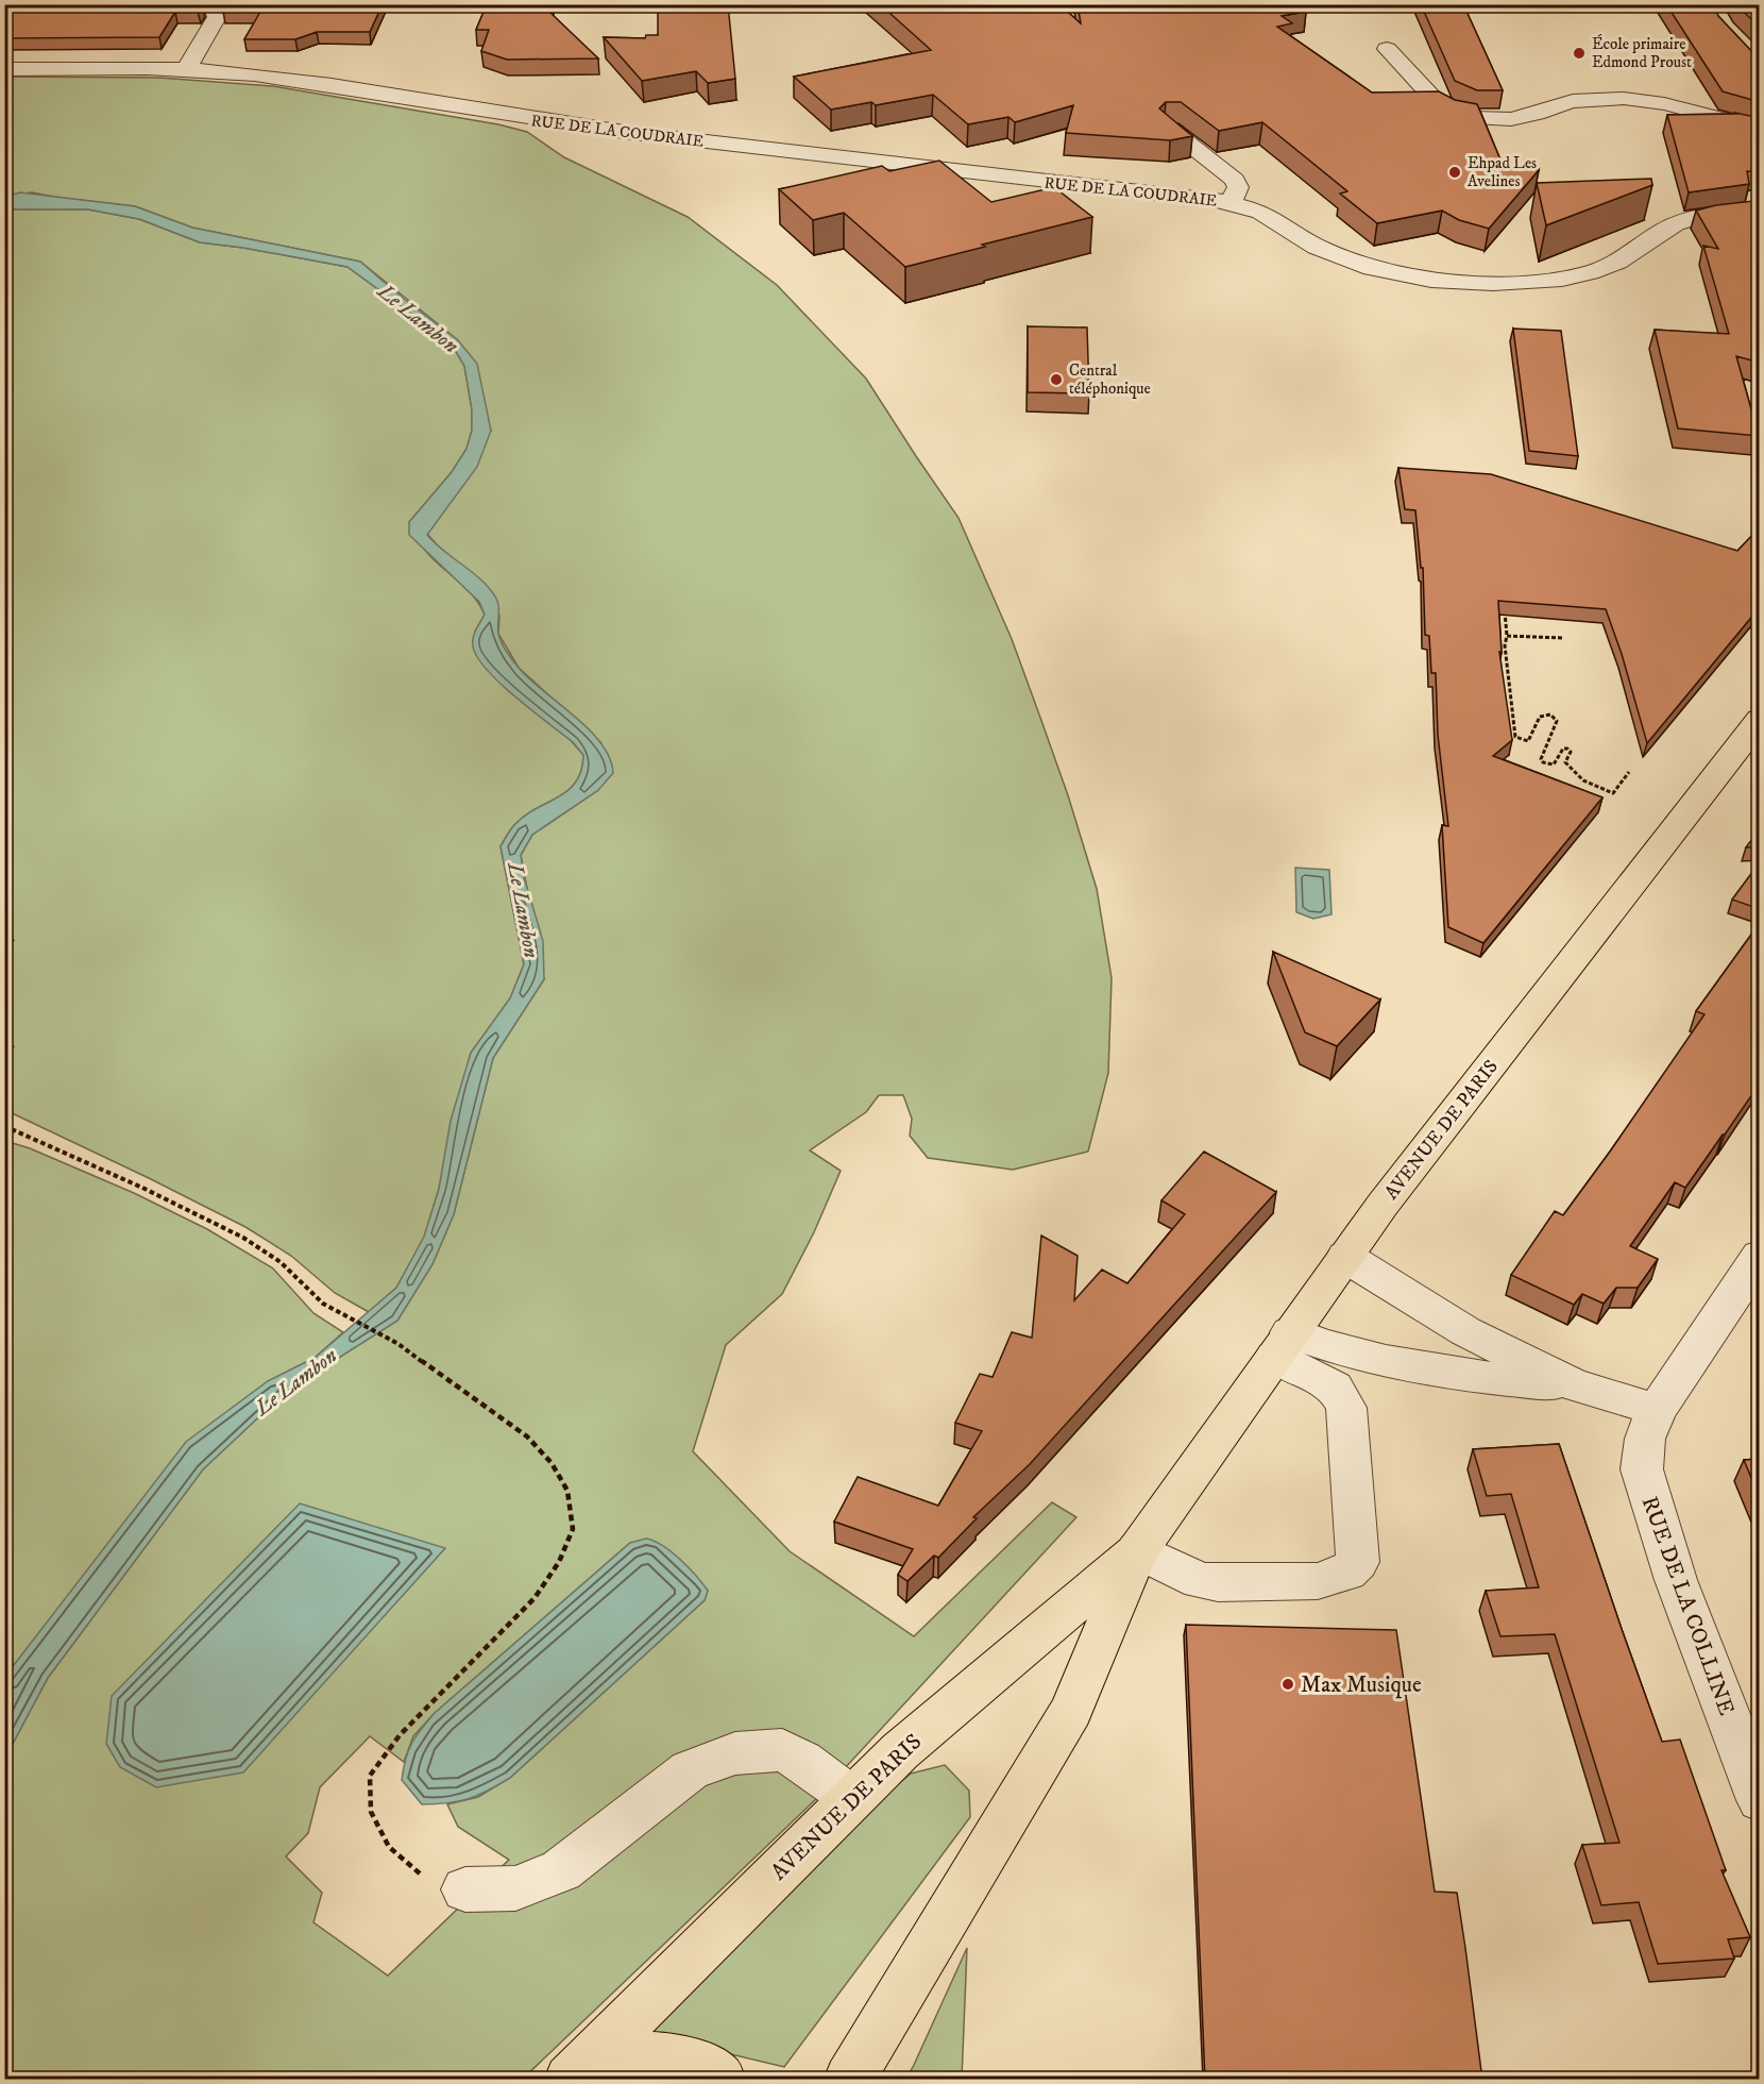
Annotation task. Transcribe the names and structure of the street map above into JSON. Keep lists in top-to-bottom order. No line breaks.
{"streets":{"main road":["AVENUE DE PARIS"],"street":["RUE DE LA COUDRAIE","RUE DE LA COLLINE"]},"water":["Le Lambon"],"places":["École primaire Edmond Proust","Ehpad Les Avelines","Central téléphonique","Max Musique"]}
